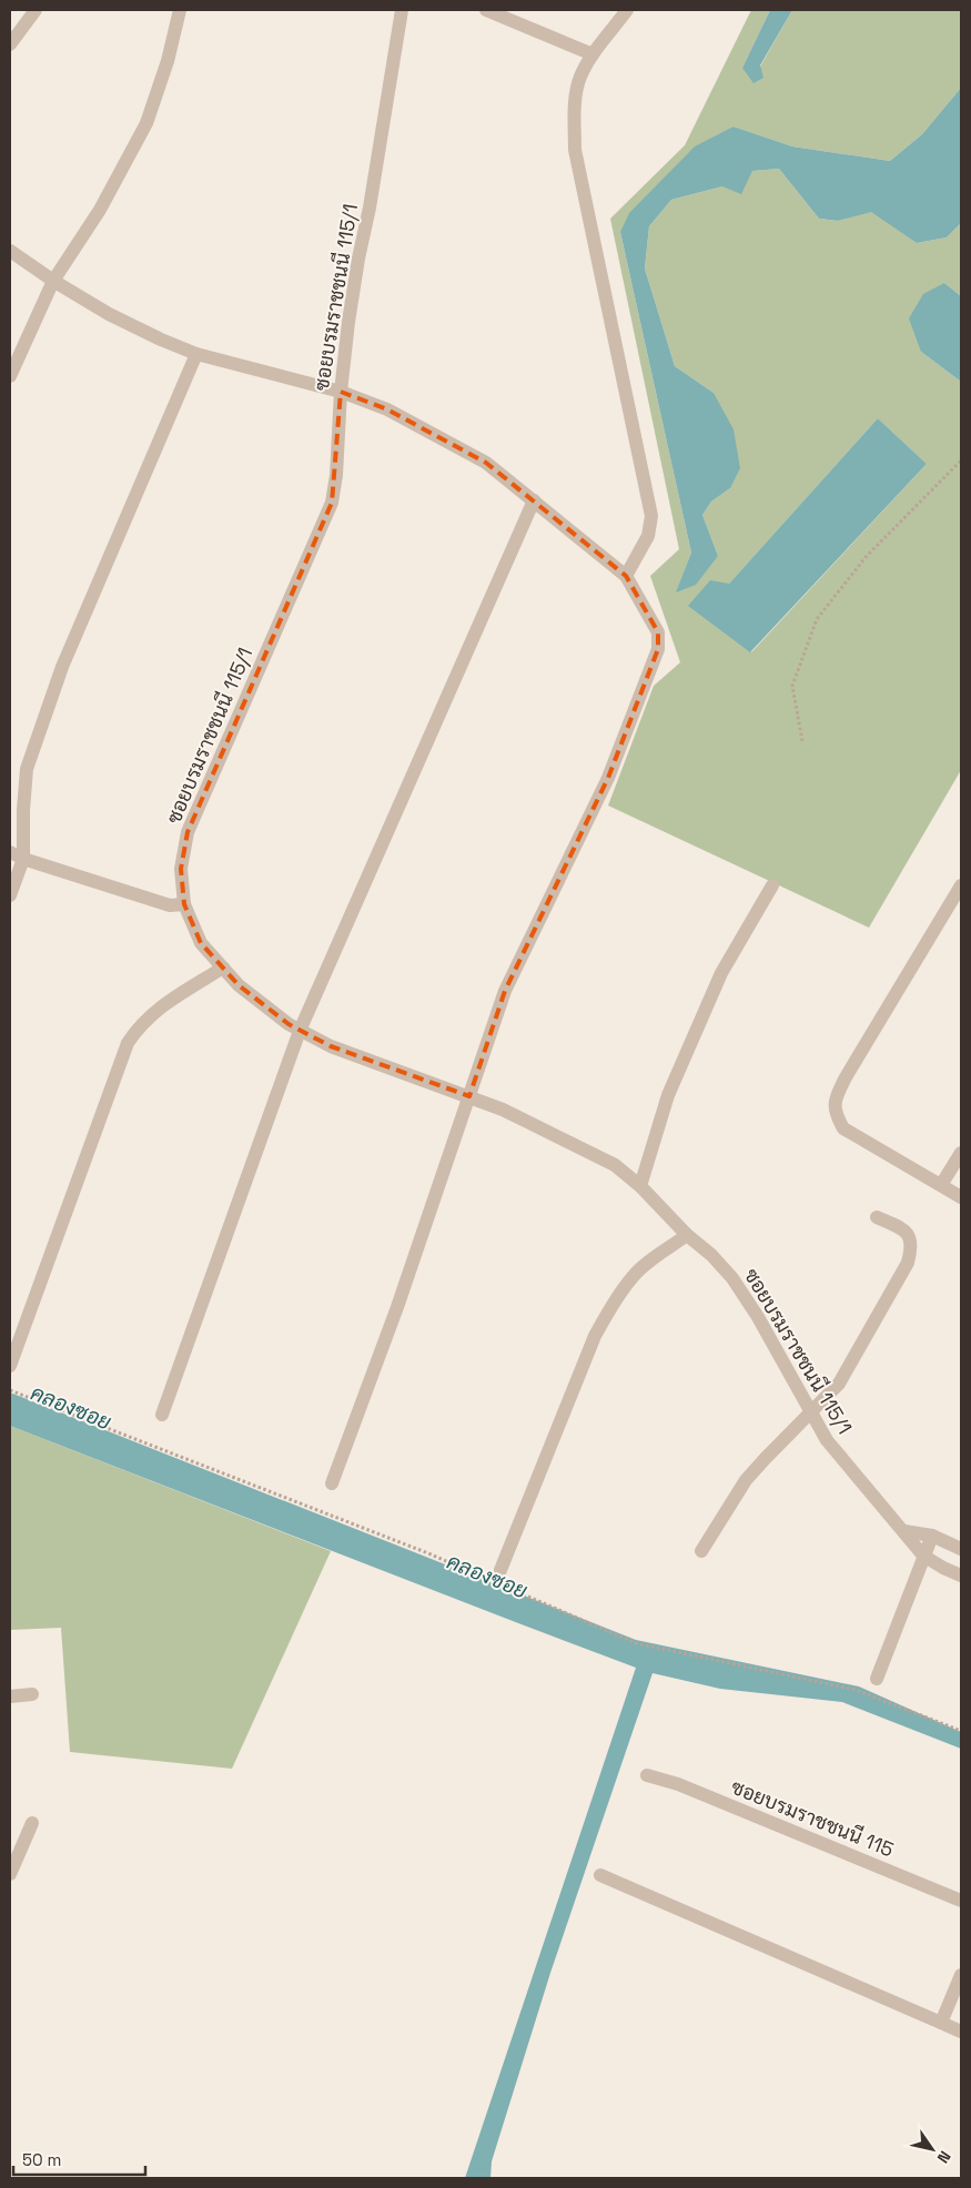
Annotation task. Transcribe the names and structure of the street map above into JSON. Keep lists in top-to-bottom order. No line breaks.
{"streets":{"street":["ซอยบรมราชชนนี 115/1","ซอยบรมราชชนนี 115"]},"water":["คลองซอย"],"scale_bar":"50 m","north":"bottom right"}
